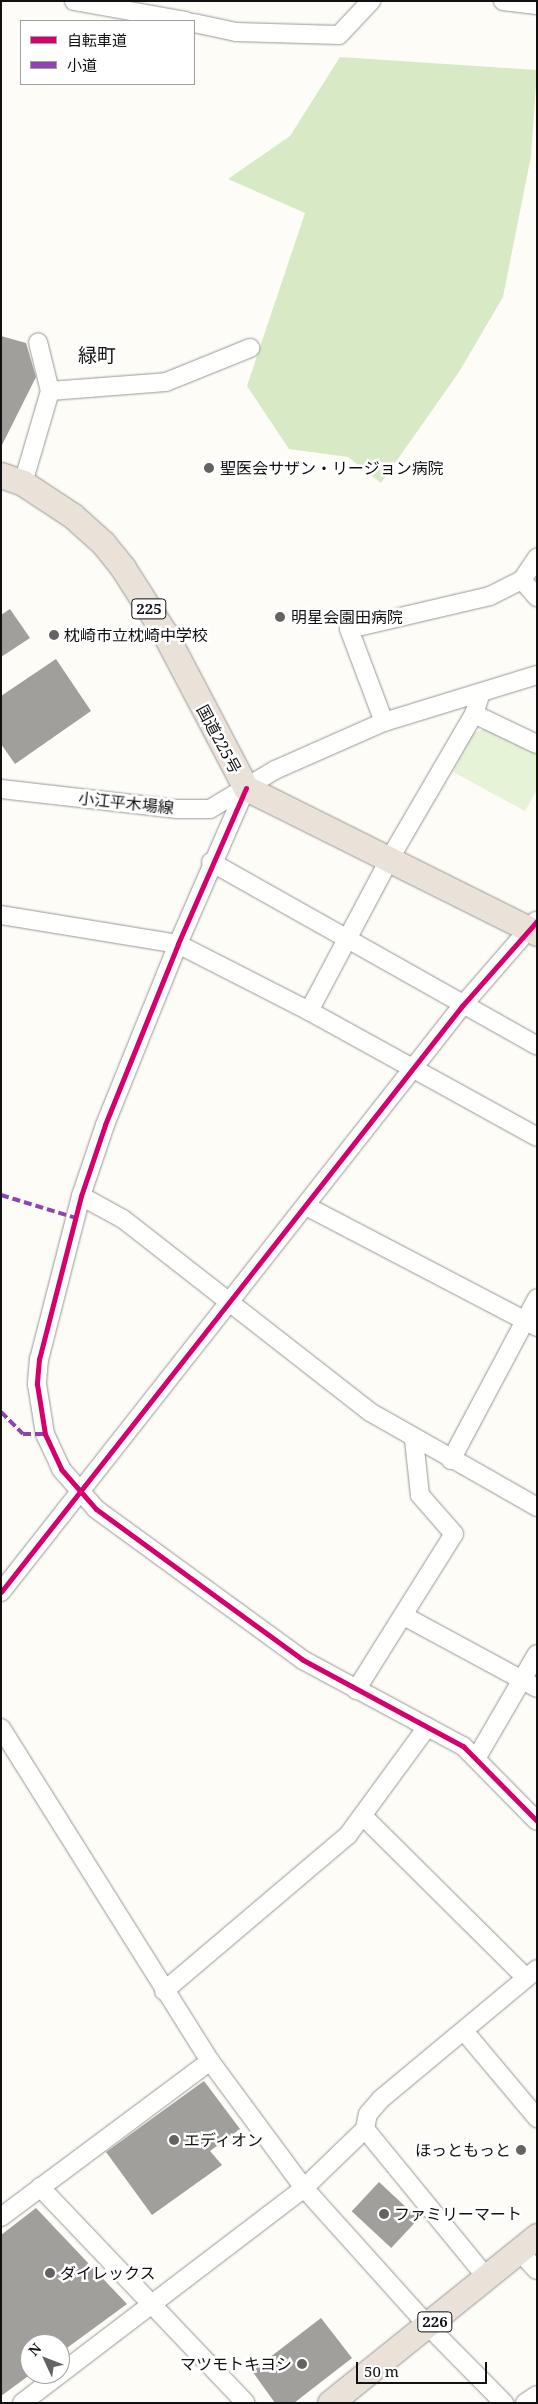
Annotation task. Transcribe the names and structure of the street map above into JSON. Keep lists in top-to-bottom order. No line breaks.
{"streets":{"highway":["225","国道225号","226"],"street":["小江平木場線"]},"crossings":[["国道225号","小江平木場線"]],"districts":["緑町"],"places":["聖医会サザン・リージョン病院","明星会園田病院","枕崎市立枕崎中学校","エディオン","ほっともっと","ファミリーマート","ダイレックス","マツモトキヨシ"],"legend":["自転車道","小道"],"scale_bar":"50 m","north":"top left"}
